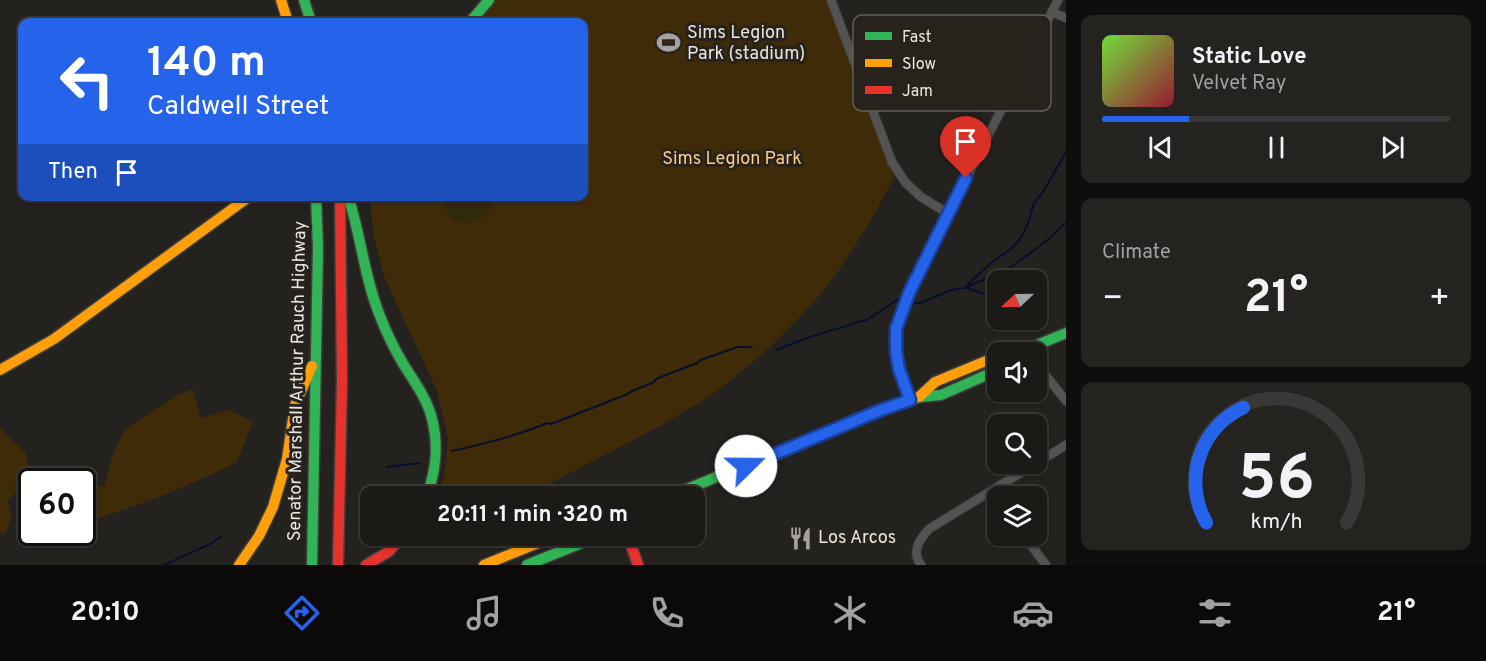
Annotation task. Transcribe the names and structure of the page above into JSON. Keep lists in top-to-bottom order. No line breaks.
{"streets":{"main road":["Senator Marshall Arthur Rauch Highway"]},"parks":["Sims Legion Park"],"places":{"sports":["Sims Legion Park (stadium)"],"restaurant":["Los Arcos"]},"legend":["Fast","Slow","Jam"],"north":"left","page":{"turn":["140 m","Caldwell Street"],"song":["Static Love","Velvet Ray"],"then":"Then","tile":"Climate","heat":["−","21°","+"],"limit":"60","trip":"20:11 · 1 min · 320 m","tabs":["20:10","21°"],"gauge":["56","km/h"]}}
